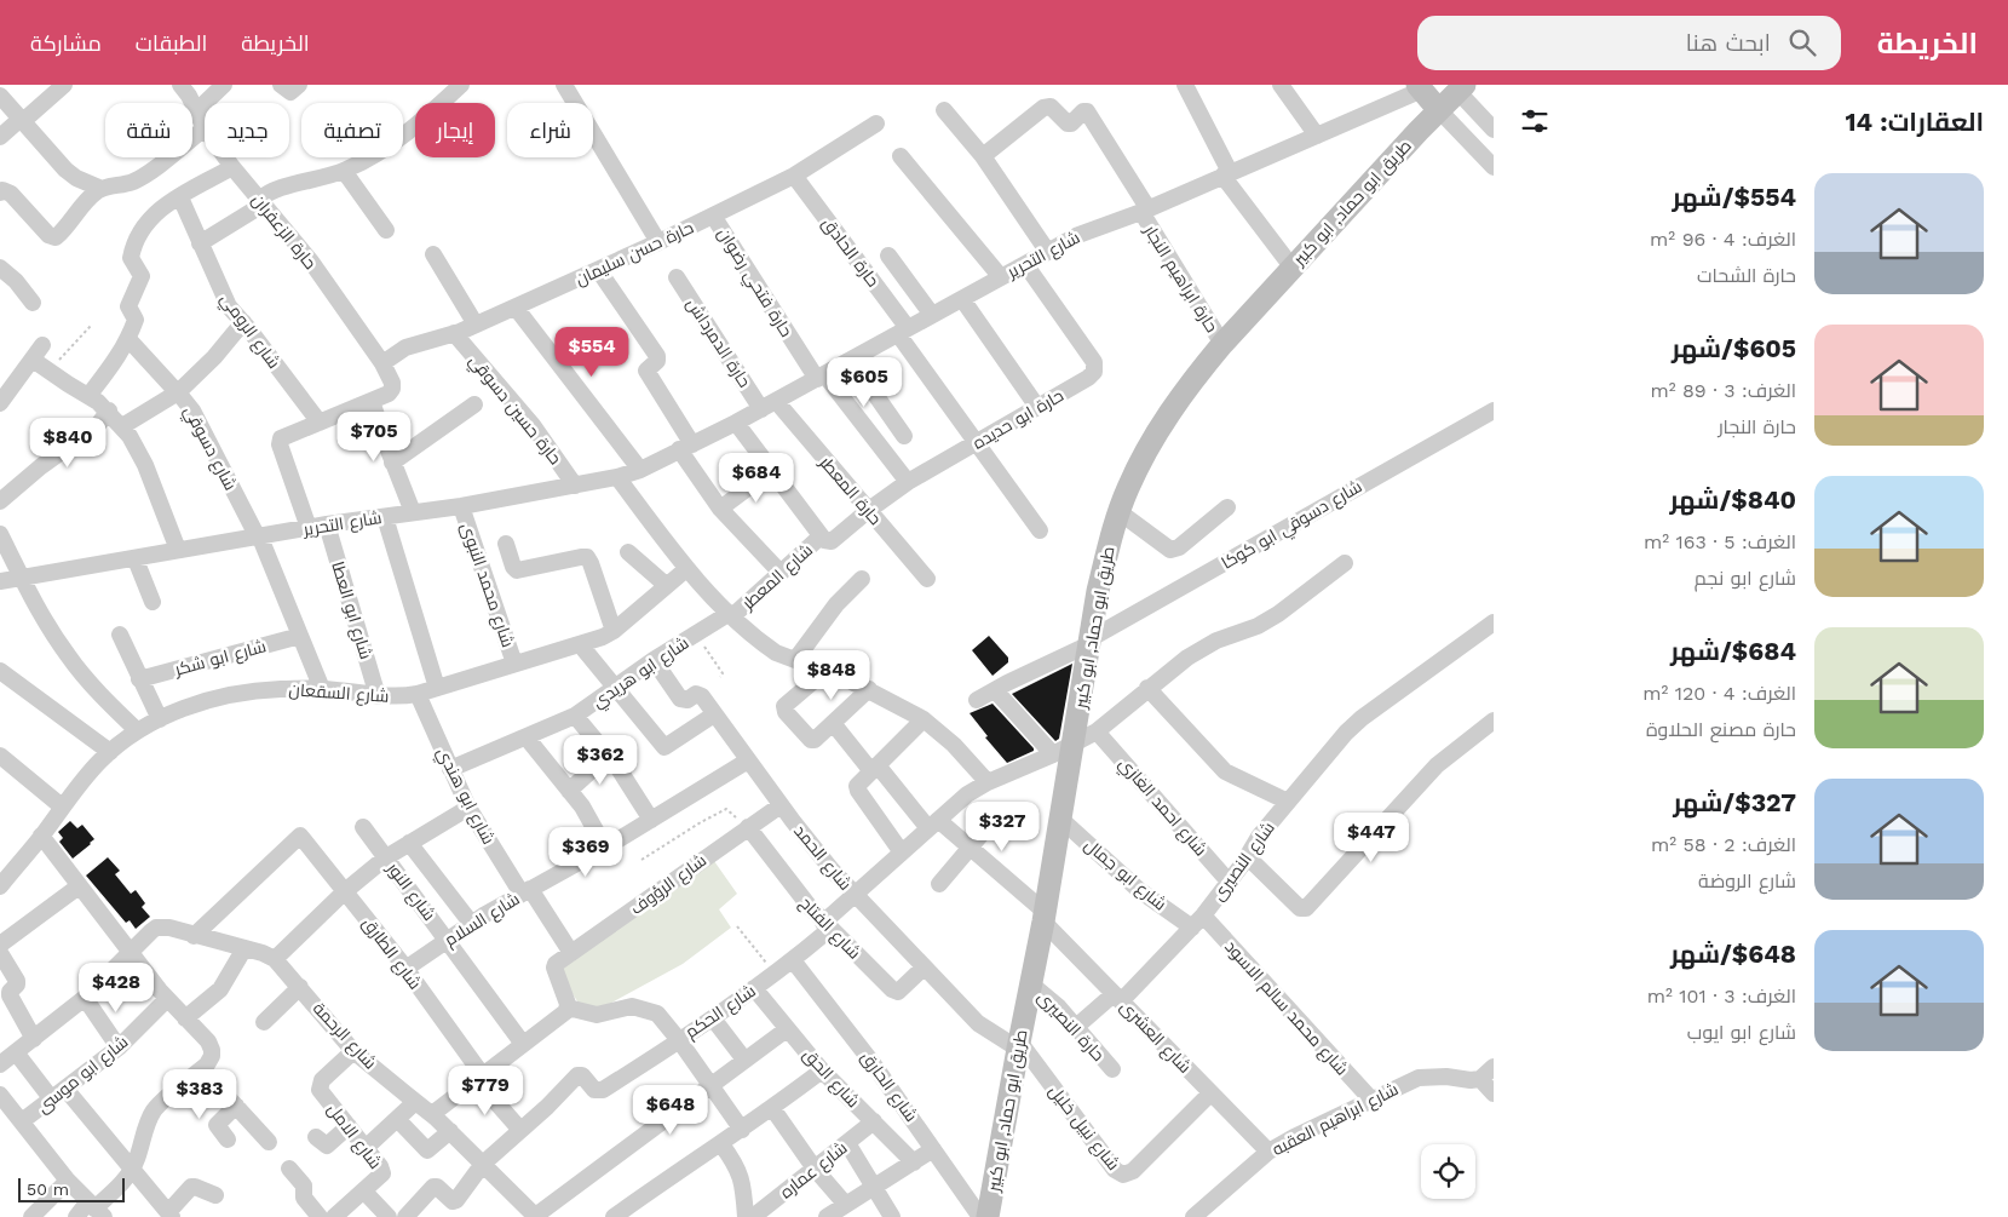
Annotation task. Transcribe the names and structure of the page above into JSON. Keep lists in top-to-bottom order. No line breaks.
{"streets":{"main road":["طريق ابو حماد, ابو كبير"],"street":["حارة الزعفران","حارة الحادق","حارة حسن سليمان","شارع التحرير","حارة ابراهيم النجار","حارة فتحي رضوان","شارع الرومي","حارة الدمرداش","حارة حسين دسوقي","حارة ابو حديده","شارع دسوقي","حارة المعطر","شارع دسوقي ابو كوكا","شارع المعطر","شارع محمد النبوى","شارع ابو العطا","شارع ابو شكر","شارع ابو هريدي","شارع السقعان","شارع ابو هندي","شارع احمد الغازي","شارع الحمد","شارع النصيرى","شارع ابو جمال","شارع الرؤوف","شارع النور","شارع السلام","شارع الفتاح","شارع الطارق","شارع محمد سالم الاسود","شارع الحكم","حارة النصيرى","شارع الرحمة","شارع العشرى","شارع ابو موسى","شارع الحق","شارع الحارق","شارع ابراهيم العقبه","شارع نبيل خليل","شارع الامل","شارع عماره"]},"crossings":[["طريق ابو حماد, ابو كبير","حارة ابراهيم النجار"],["طريق ابو حماد, ابو كبير","شارع دسوقي ابو كوكا"],["طريق ابو حماد, ابو كبير","شارع الحمد"],["طريق ابو حماد, ابو كبير","شارع ابو جمال"],["طريق ابو حماد, ابو كبير","شارع الحكم"],["طريق ابو حماد, ابو كبير","حارة النصيرى"],["طريق ابو حماد, ابو كبير","شارع العشرى"],["طريق ابو حماد, ابو كبير","شارع نبيل خليل"],["حارة الزعفران","حارة حسن سليمان"],["حارة الحادق","حارة حسن سليمان"],["حارة الحادق","شارع التحرير"],["حارة الحادق","حارة ابو حديده"],["حارة حسن سليمان","حارة فتحي رضوان"],["حارة حسن سليمان","حارة حسين دسوقي"],["شارع التحرير","حارة ابراهيم النجار"],["شارع التحرير","حارة فتحي رضوان"],["شارع التحرير","حارة الدمرداش"],["شارع التحرير","حارة حسين دسوقي"],["شارع التحرير","حارة ابو حديده"],["شارع التحرير","شارع دسوقي"],["شارع التحرير","حارة المعطر"],["شارع التحرير","شارع محمد النبوى"],["شارع التحرير","شارع ابو العطا"],["حارة فتحي رضوان","حارة ابو حديده"],["حارة الدمرداش","حارة المعطر"],["حارة ابو حديده","حارة المعطر"],["حارة ابو حديده","شارع المعطر"],["شارع دسوقي","شارع ابو شكر"],["شارع دسوقي","شارع السقعان"],["شارع المعطر","شارع ابو هريدي"],["شارع محمد النبوى","شارع السقعان"],["شارع ابو العطا","شارع السقعان"],["شارع ابو هريدي","شارع ابو هندي"],["شارع ابو هريدي","شارع الحمد"],["شارع السقعان","شارع ابو هندي"],["شارع ابو هندي","شارع الرؤوف"],["شارع ابو هندي","شارع السلام"],["شارع احمد الغازي","شارع النصيرى"],["شارع احمد الغازي","شارع الحكم"],["شارع الحمد","شارع الرؤوف"],["شارع الحمد","شارع السلام"],["شارع الحمد","شارع الفتاح"],["شارع الحمد","شارع الحكم"],["شارع الحمد","شارع نبيل خليل"],["شارع النصيرى","شارع ابو جمال"],["شارع النصيرى","شارع محمد سالم الاسود"],["شارع النصيرى","حارة النصيرى"],["شارع النصيرى","شارع العشرى"],["شارع ابو جمال","شارع محمد سالم الاسود"],["شارع الرؤوف","شارع الفتاح"],["شارع النور","شارع السلام"],["شارع السلام","شارع الطارق"],["شارع الفتاح","شارع الحكم"],["شارع الطارق","شارع الحكم"],["شارع الطارق","شارع الرحمة"],["شارع محمد سالم الاسود","شارع ابراهيم العقبه"],["شارع الحكم","شارع العشرى"],["شارع الحكم","شارع الحق"],["شارع الحكم","شارع الحارق"],["شارع الرحمة","شارع الامل"],["شارع العشرى","شارع ابراهيم العقبه"],["شارع العشرى","شارع نبيل خليل"],["شارع الحق","شارع عماره"]],"scale_bar":"50 m","page":{"header":"الخريطة","search":"ابحث هنا","nav":["الخريطة","الطبقات","مشاركة"],"heading":"العقارات: 14","chip":["شراء","إيجار","تصفية","جديد","شقة"],"list":[{"name":"$554/شهر","note":"الغرف: 4 · 96 m² · حارة الشحات"},{"name":"$605/شهر","note":"الغرف: 3 · 89 m² · حارة النجار"},{"name":"$840/شهر","note":"الغرف: 5 · 163 m² · شارع ابو نجم"},{"name":"$684/شهر","note":"الغرف: 4 · 120 m² · حارة مصنع الحلاوة"},{"name":"$327/شهر","note":"الغرف: 2 · 58 m² · شارع الروضة"},{"name":"$648/شهر","note":"الغرف: 3 · 101 m² · شارع ابو ايوب"}],"price":["$554","$605","$705","$840","$684","$848","$362","$327","$447","$369","$428","$779","$383","$648"],"scale":"50 m"}}
